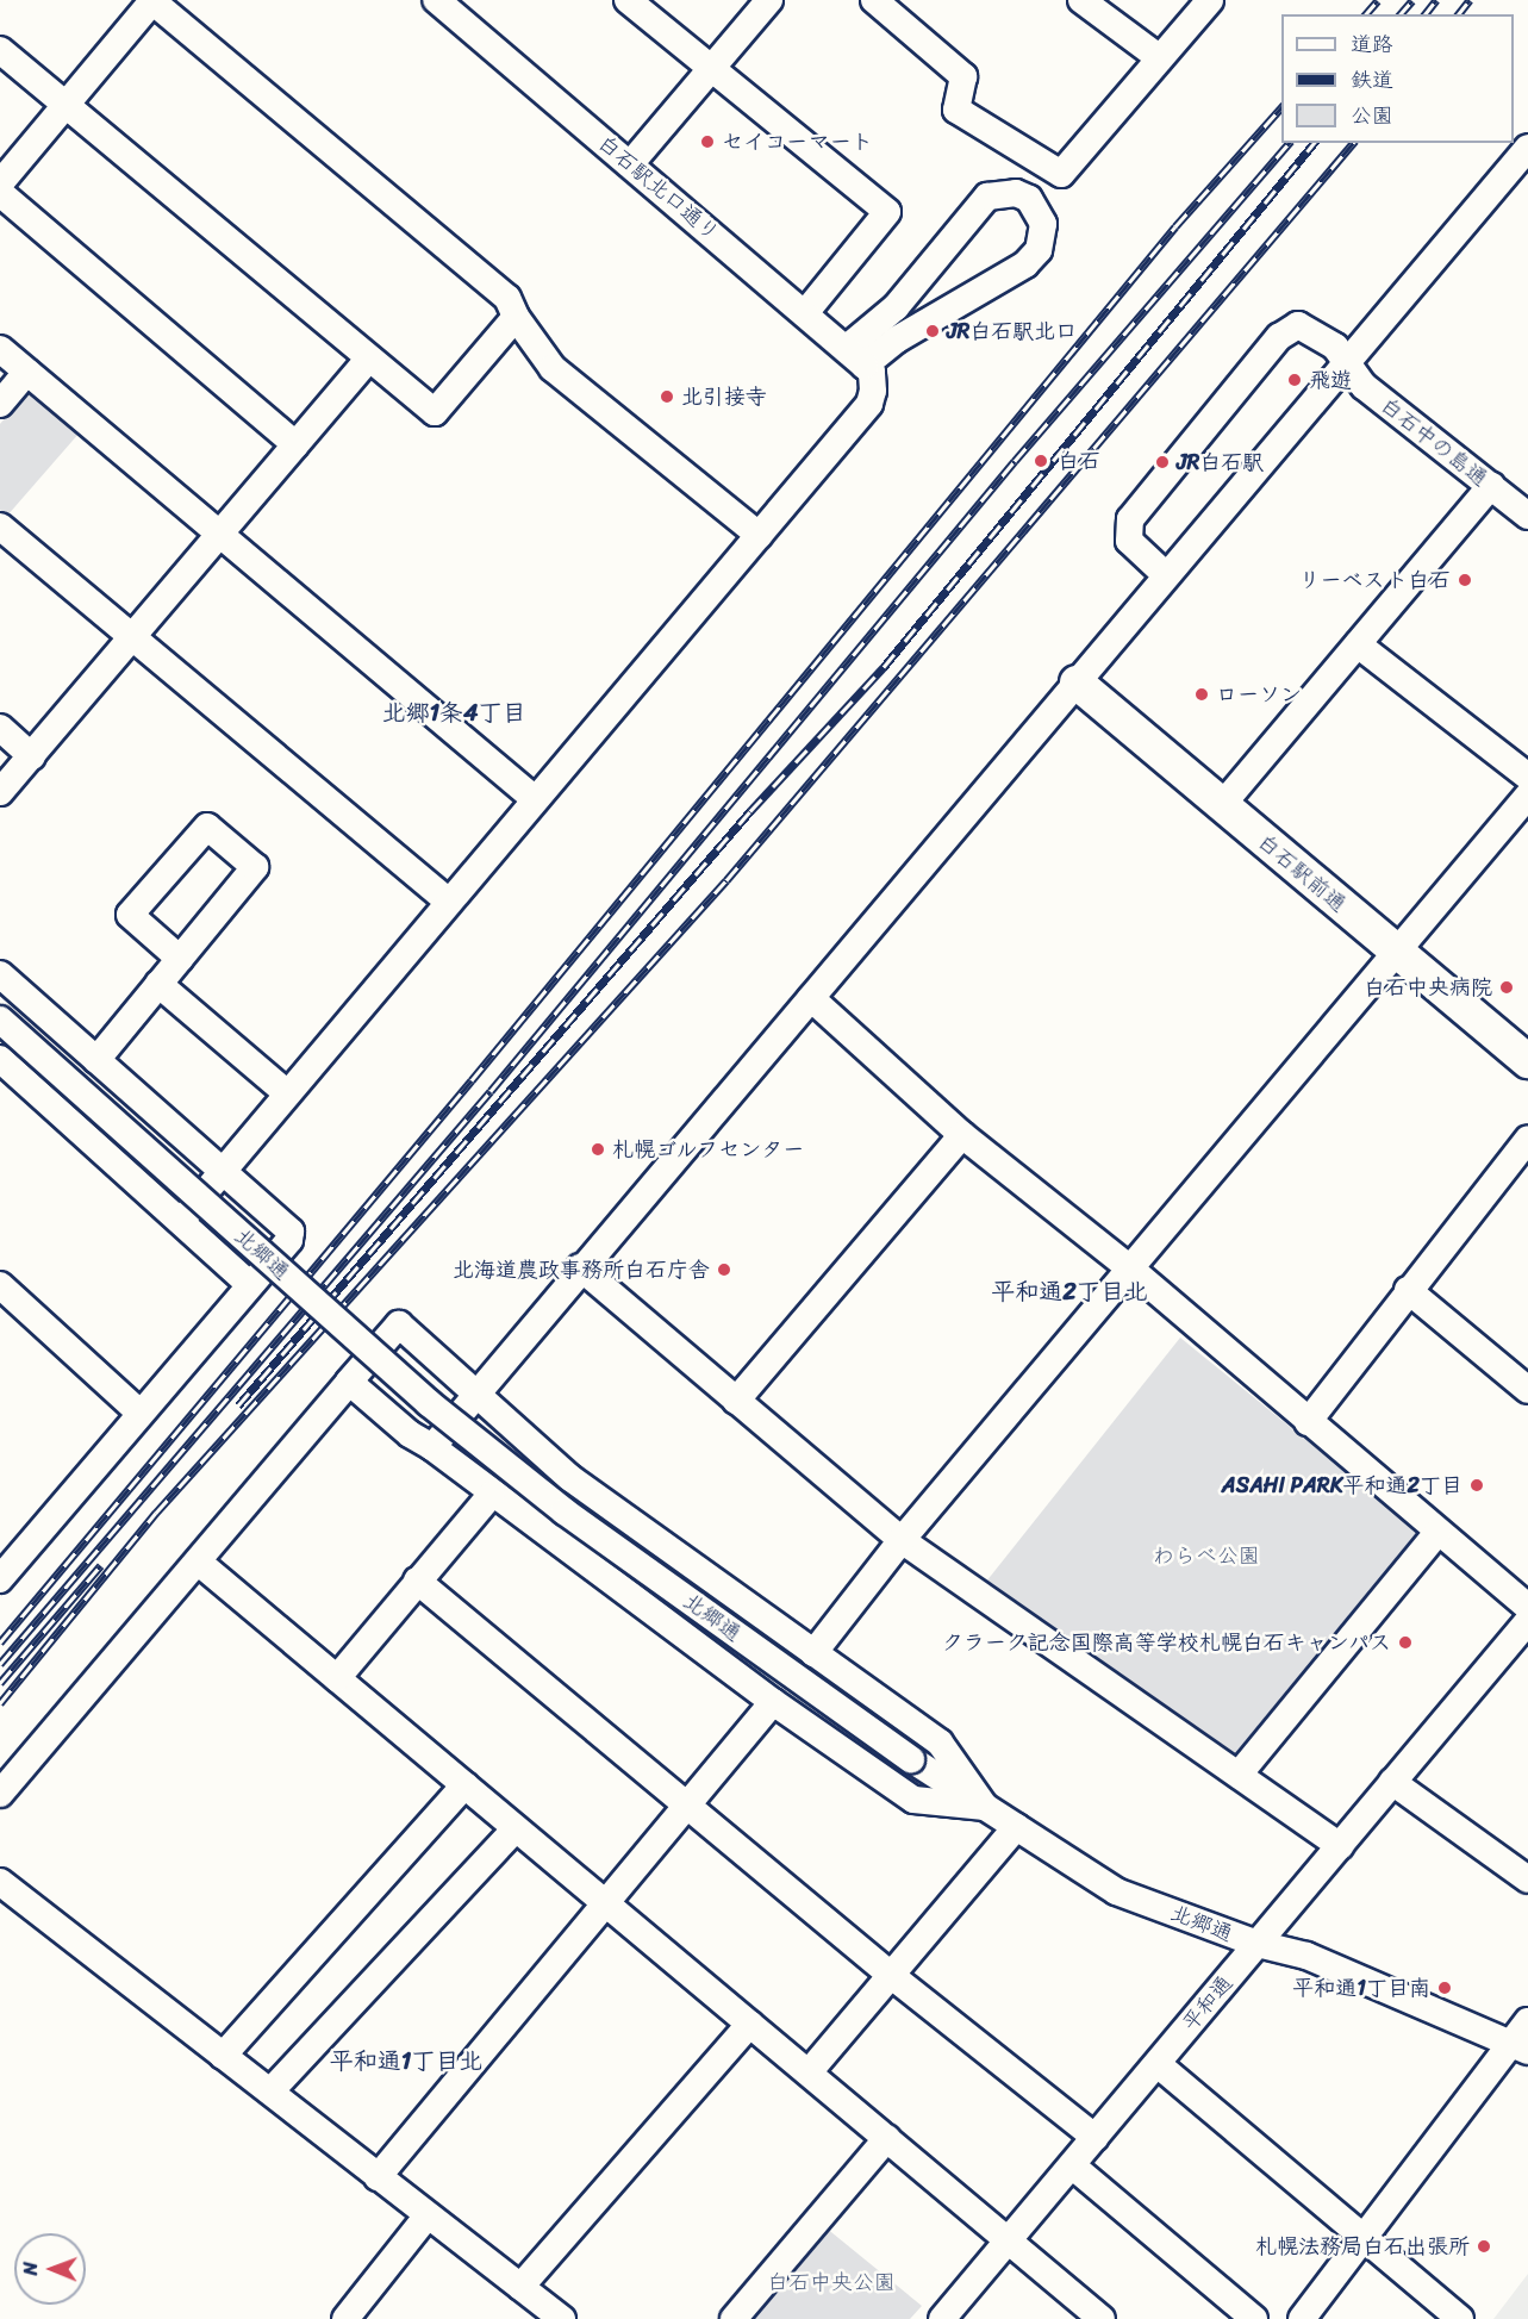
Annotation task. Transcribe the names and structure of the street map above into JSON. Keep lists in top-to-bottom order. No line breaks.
{"streets":{"main road":["白石駅前通"],"street":["白石駅北口通り","白石中の島通","北郷通","平和通"]},"crossings":[["北郷通","平和通"]],"districts":["北郷1条4丁目","平和通2丁目北","平和通1丁目北"],"parks":["わらべ公園","白石中央公園"],"places":["セイコーマート","JR白石駅北口","飛遊","北引接寺","白石","JR白石駅","リーベスト白石","ローソン","白石中央病院","札幌ゴルフセンター","北海道農政事務所白石庁舎","ASAHI PARK平和通2丁目","クラーク記念国際高等学校札幌白石キャンパス","平和通1丁目南","札幌法務局白石出張所"],"legend":["道路","鉄道","公園"],"north":"left"}
